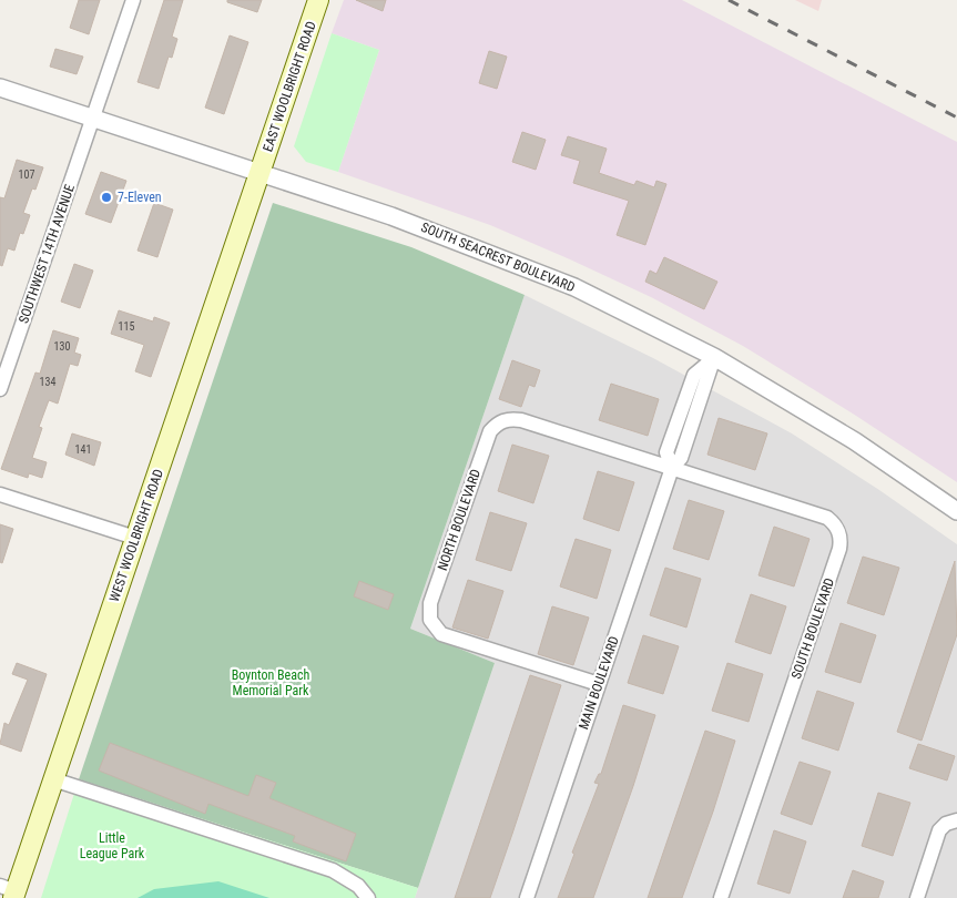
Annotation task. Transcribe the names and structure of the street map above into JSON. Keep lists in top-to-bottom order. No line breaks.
{"streets":{"main road":["EAST WOOLBRIGHT ROAD","WEST WOOLBRIGHT ROAD"],"street":["SOUTHWEST 14TH AVENUE","SOUTH SEACREST BOULEVARD","NORTH BOULEVARD","SOUTH BOULEVARD","MAIN BOULEVARD"]},"crossings":[["EAST WOOLBRIGHT ROAD","SOUTH SEACREST BOULEVARD"],["EAST WOOLBRIGHT ROAD","WEST WOOLBRIGHT ROAD"],["SOUTHWEST 14TH AVENUE","SOUTH SEACREST BOULEVARD"],["SOUTH SEACREST BOULEVARD","WEST WOOLBRIGHT ROAD"],["SOUTH SEACREST BOULEVARD","MAIN BOULEVARD"],["NORTH BOULEVARD","SOUTH BOULEVARD"],["NORTH BOULEVARD","MAIN BOULEVARD"],["SOUTH BOULEVARD","MAIN BOULEVARD"]],"parks":["Boynton Beach Memorial Park","Little League Park"],"places":["7-Eleven"],"house_numbers":["107","115","130","134","141"]}
